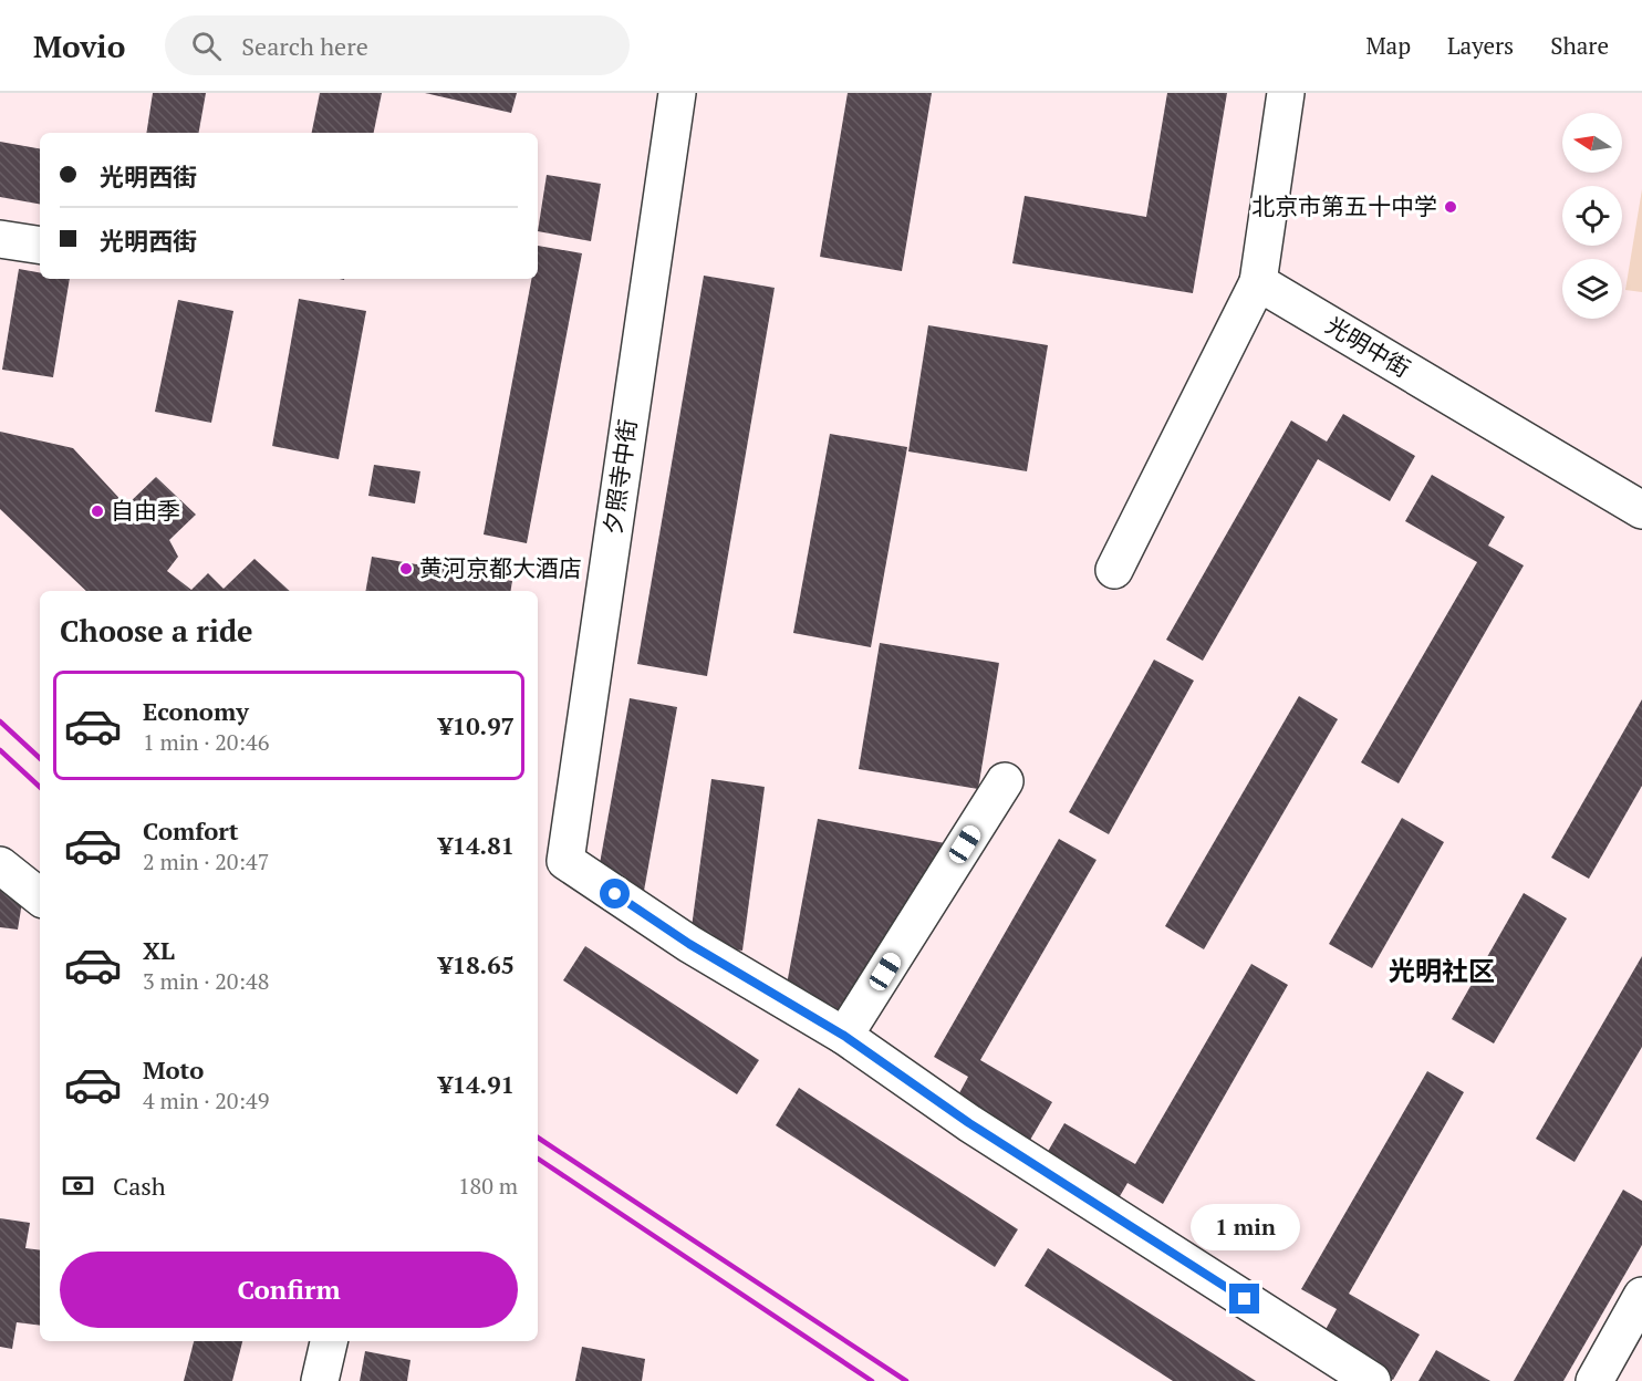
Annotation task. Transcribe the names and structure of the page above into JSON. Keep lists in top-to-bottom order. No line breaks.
{"streets":{"street":["光明中街","夕照寺中街"]},"districts":["光明社区"],"places":["北京市第五十中学","自由季","黄河京都大酒店"],"north":"left","page":{"header":"Movio","search":"Search here","nav":["Map","Layers","Share"],"banner":["光明西街","光明西街"],"heading":"Choose a ride","list":[{"name":"Economy","note":"1 min · 20:46","value":"¥10.97"},{"name":"Comfort","note":"2 min · 20:47","value":"¥14.81"},{"name":"XL","note":"3 min · 20:48","value":"¥18.65"},{"name":"Moto","note":"4 min · 20:49","value":"¥14.91"}],"pay":["Cash","180 m"],"bubble":"1 min","buttons":"Confirm"}}
